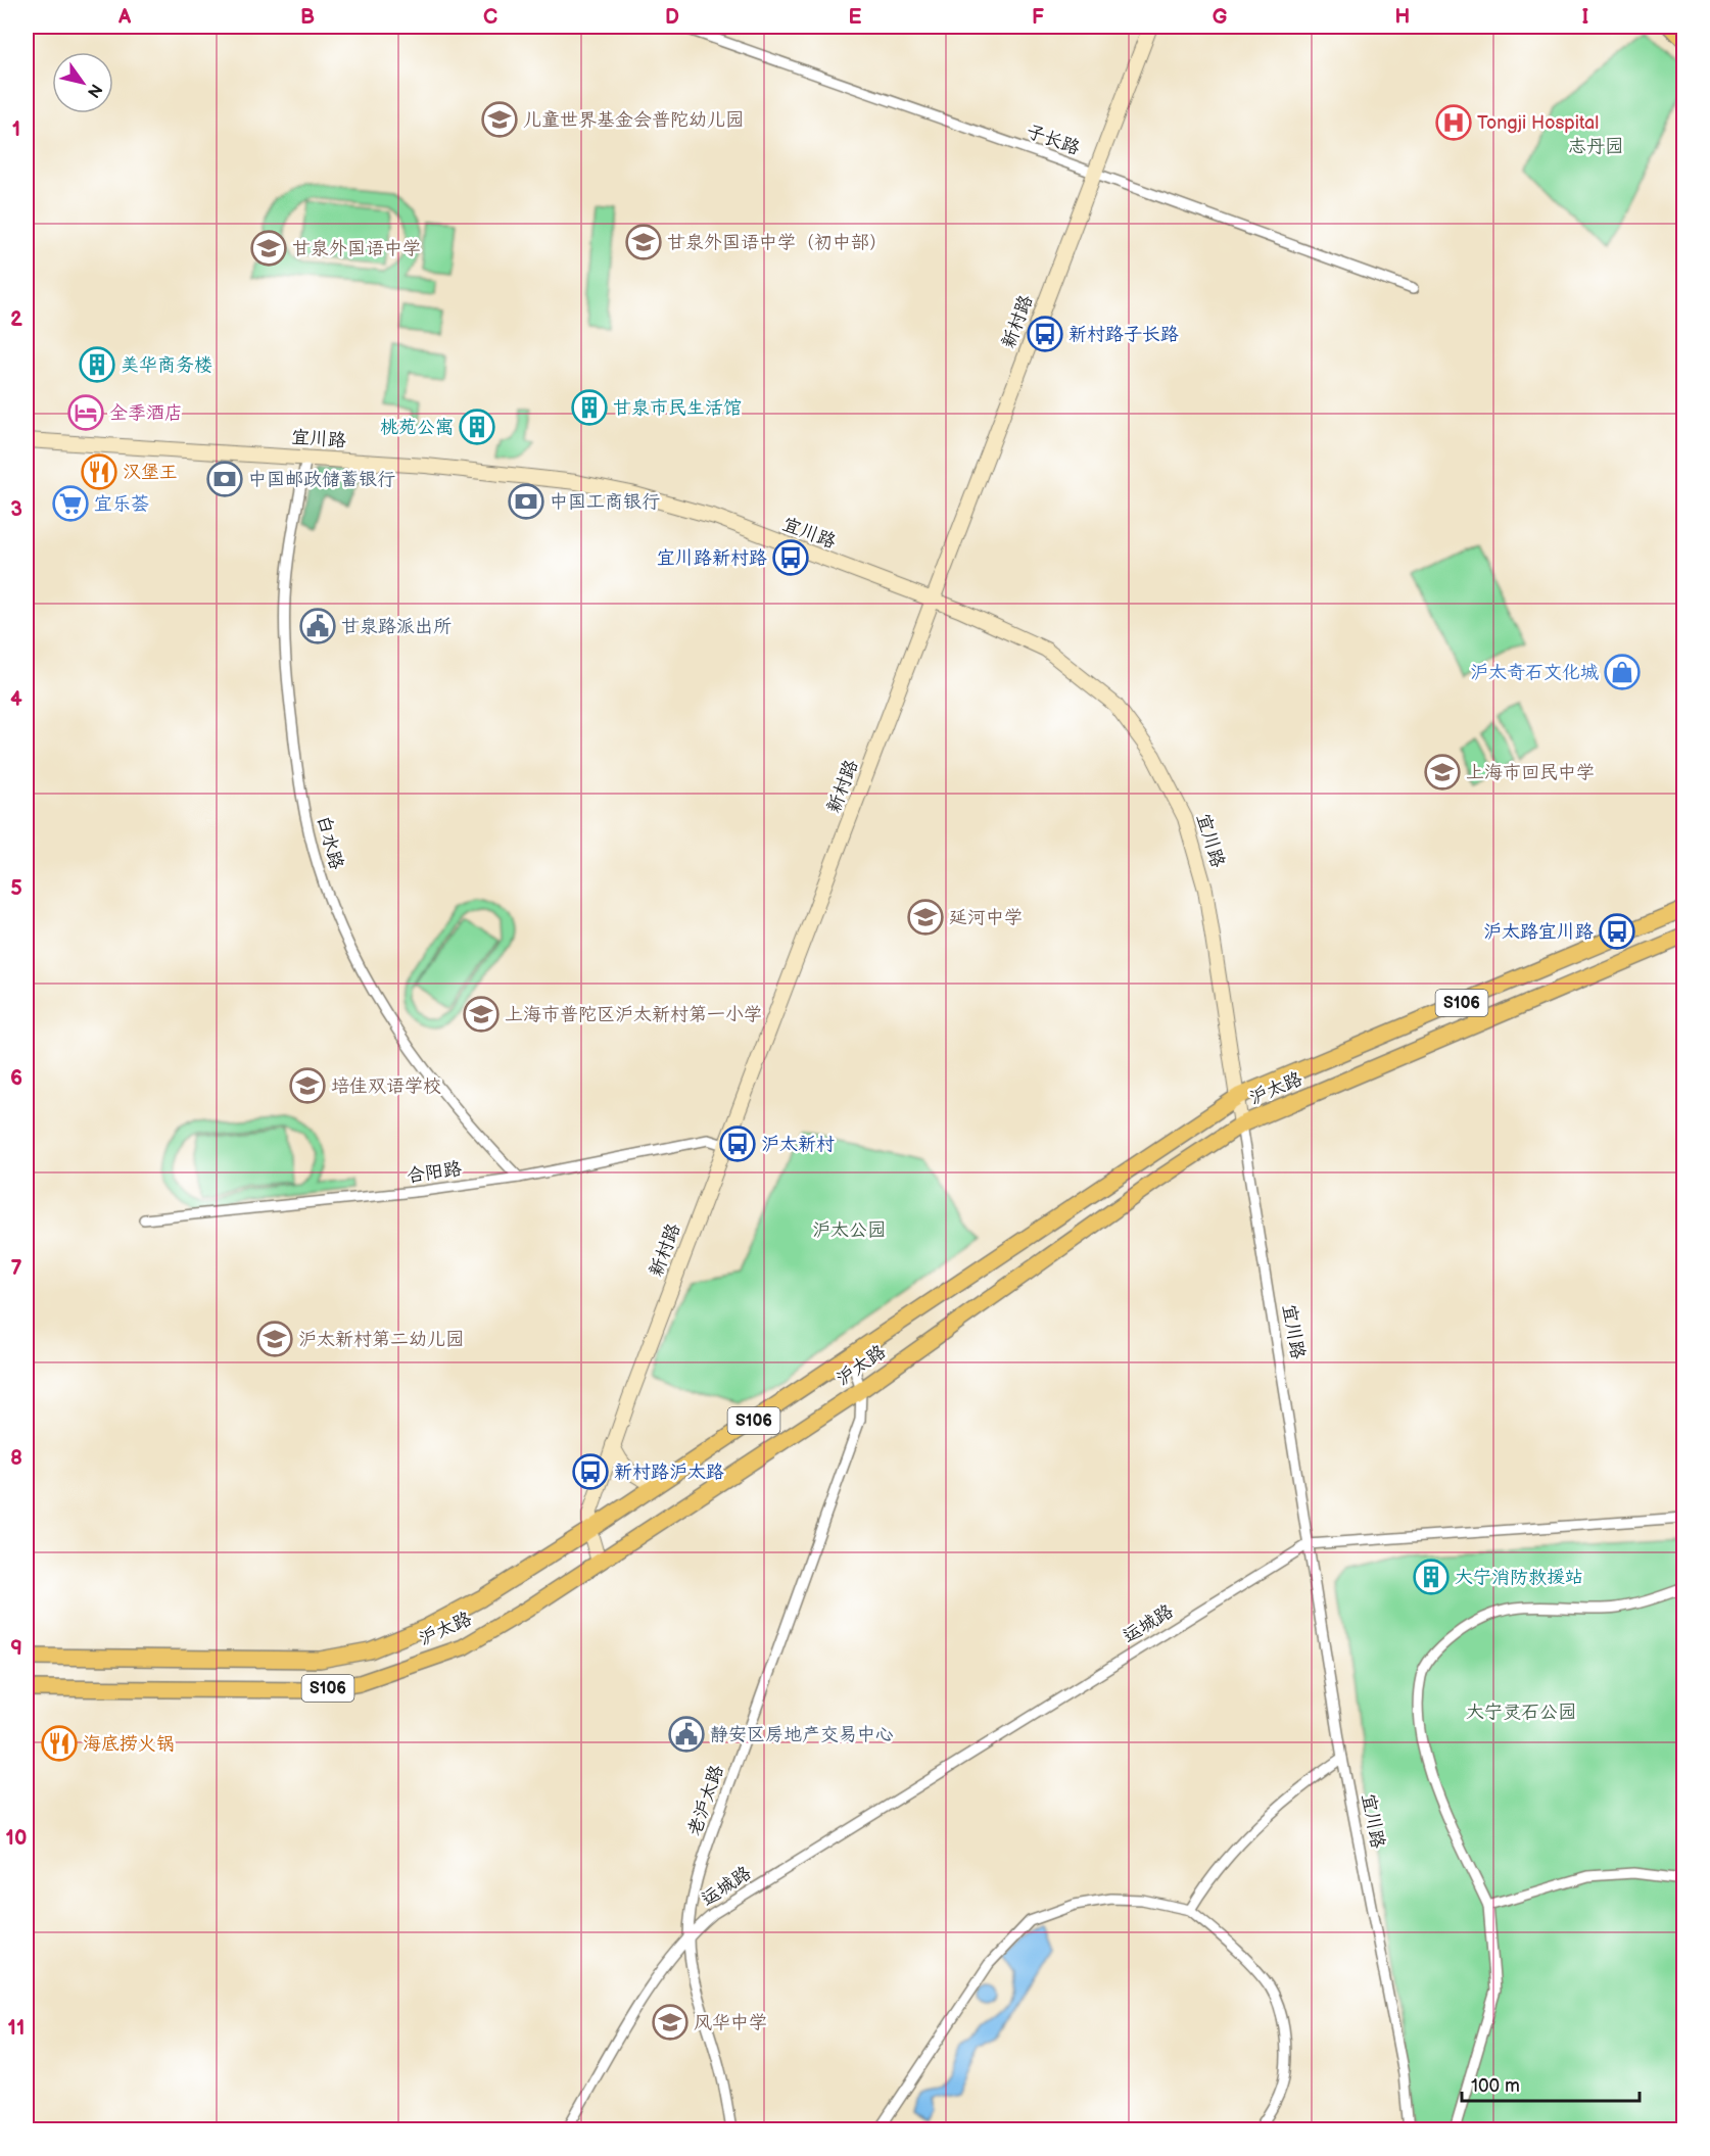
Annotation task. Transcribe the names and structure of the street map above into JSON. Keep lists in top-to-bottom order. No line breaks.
{"streets":{"main road":["新村路","宜川路","S106","沪太路"],"street":["子长路","白水路","合阳路","运城路","老沪太路"]},"crossings":[["子长路","新村路"],["新村路","宜川路"],["新村路","沪太路"],["新村路","合阳路"],["宜川路","白水路"],["宜川路","沪太路"],["宜川路","运城路"],["白水路","合阳路"],["沪太路","老沪太路"],["运城路","老沪太路"]],"parks":["志丹园","沪太公园","大宁灵石公园"],"places":{"school or university":["儿童世界基金会普陀幼儿园","甘泉外国语中学（初中部）","甘泉外国语中学","上海市回民中学","延河中学","上海市普陀区沪太新村第一小学","培佳双语学校","沪太新村第二幼儿园","风华中学"],"hospital":["Tongji Hospital"],"bus stop":["新村路子长路","宜川路新村路","沪太路宜川路","沪太新村","新村路沪太路"],"building":["美华商务楼","甘泉市民生活馆","桃苑公寓","大宁消防救援站"],"hotel":["全季酒店"],"restaurant":["汉堡王","海底捞火锅"],"bank":["中国邮政储蓄银行","中国工商银行"],"supermarket":["宜乐荟"],"public building":["甘泉路派出所","静安区房地产交易中心"],"shop":["沪太奇石文化城"]},"scale_bar":"100 m","north":"bottom right","grid":{"columns":["A","B","C","D","E","F","G","H","I"],"rows":["1","2","3","4","5","6","7","8","9","10","11"]}}
